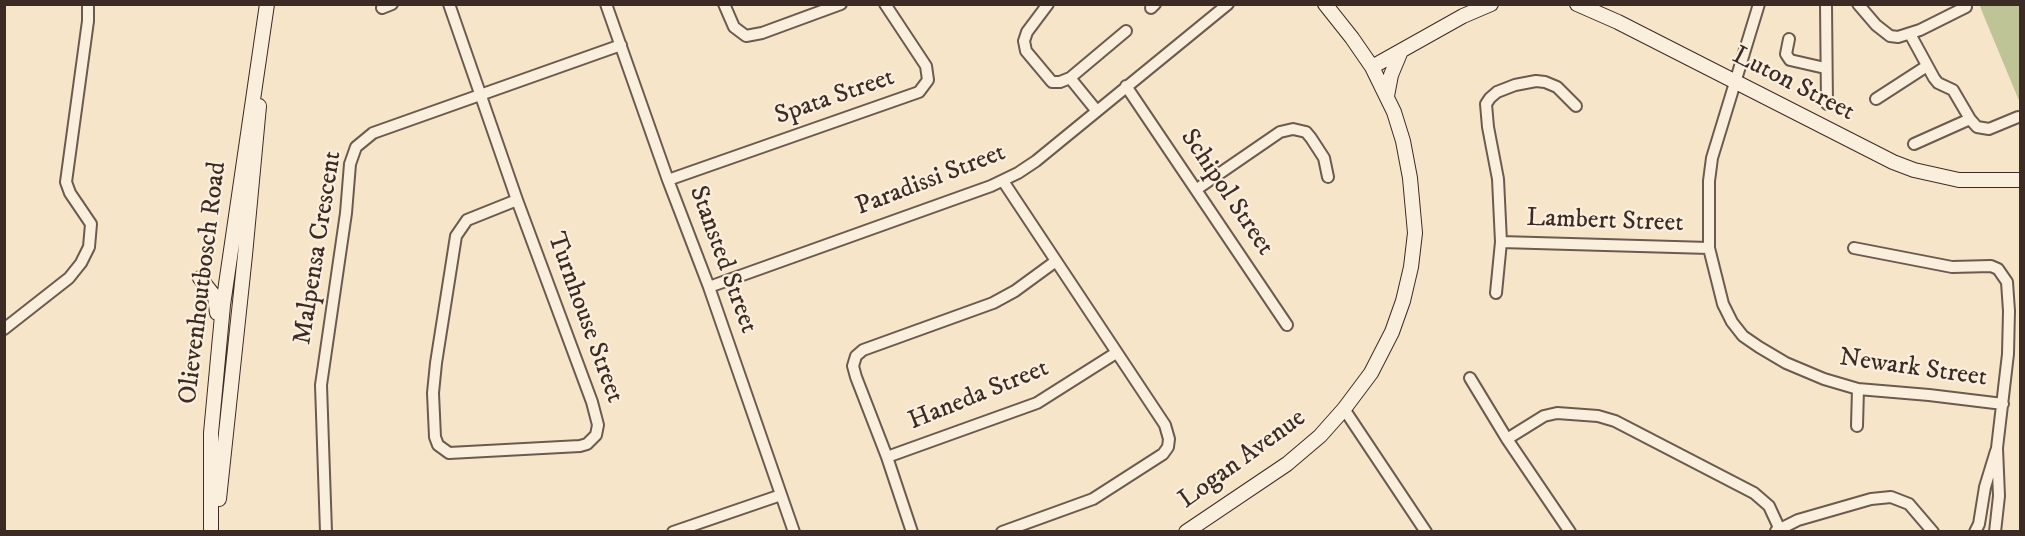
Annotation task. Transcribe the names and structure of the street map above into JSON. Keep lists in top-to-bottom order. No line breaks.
{"streets":{"street":["Luton Street","Spata Street","Paradissi Street","Schipol Street","Lambert Street","Malpensa Crescent","Stansted Street","Olievenhoutbosch Road","Turnhouse Street","Newark Street","Haneda Street","Logan Avenue"]},"crossings":[["Luton Street","Newark Street"],["Spata Street","Stansted Street"],["Paradissi Street","Schipol Street"],["Paradissi Street","Stansted Street"],["Lambert Street","Newark Street"],["Malpensa Crescent","Stansted Street"],["Malpensa Crescent","Turnhouse Street"]]}
